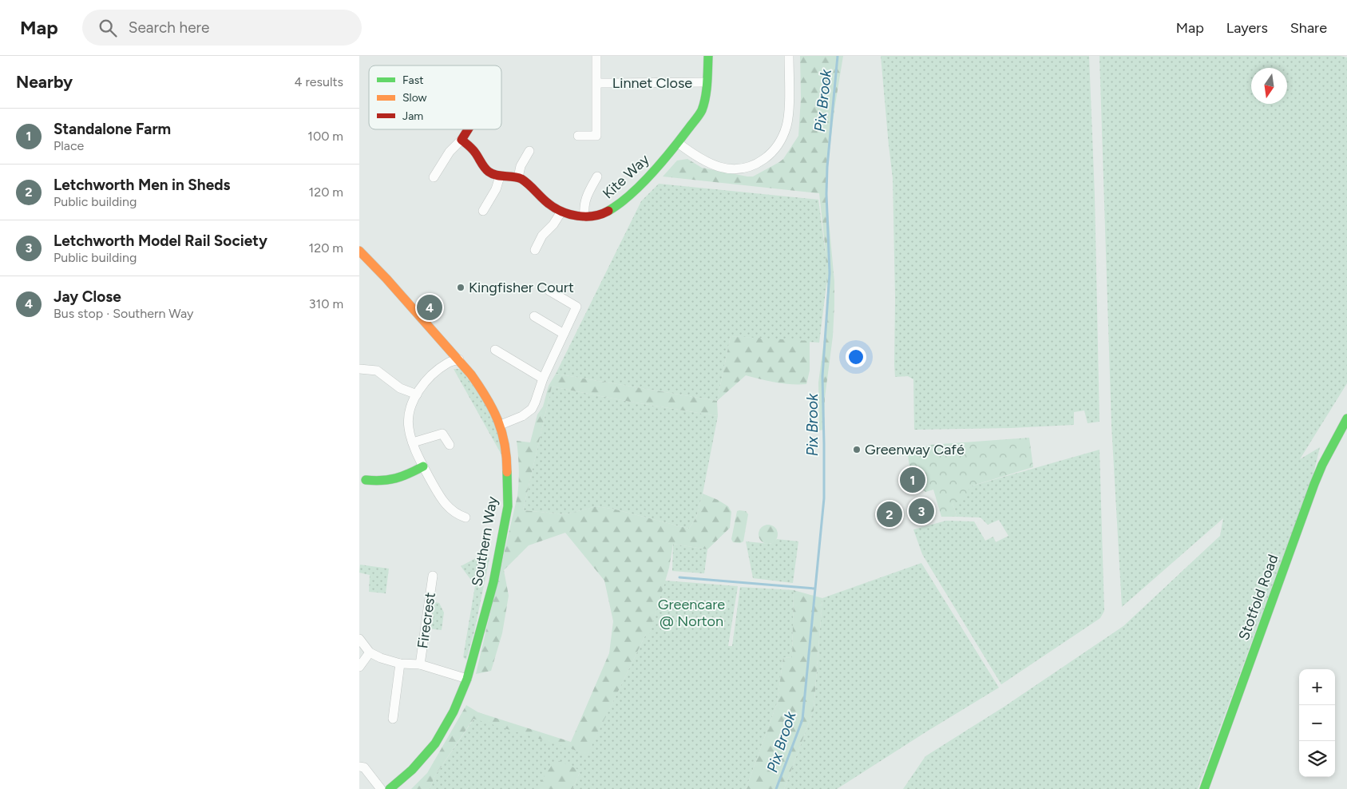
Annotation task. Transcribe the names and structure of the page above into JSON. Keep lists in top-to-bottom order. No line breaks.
{"streets":{"street":["Linnet Close","Kite Way","Southern Way","Stotfold Road","Firecrest"]},"crossings":[["Linnet Close","Kite Way"],["Southern Way","Firecrest"]],"water":["Pix Brook"],"parks":["Greencare @ Norton"],"places":["Kingfisher Court","Greenway Café"],"legend":["Fast","Slow","Jam"],"north":"bottom","page":{"header":"Map","search":"Search here","nav":["Map","Layers","Share"],"heading":["Nearby","4 results"],"list":[{"mark":"1","name":"Standalone Farm","note":"Place","value":"100 m"},{"mark":"2","name":"Letchworth Men in Sheds","note":"Public building","value":"120 m"},{"mark":"3","name":"Letchworth Model Rail Society","note":"Public building","value":"120 m"},{"mark":"4","name":"Jay Close","note":"Bus stop · Southern Way","value":"310 m"}],"pins":["4","1","3","2"],"map_buttons":["+","−"]}}
